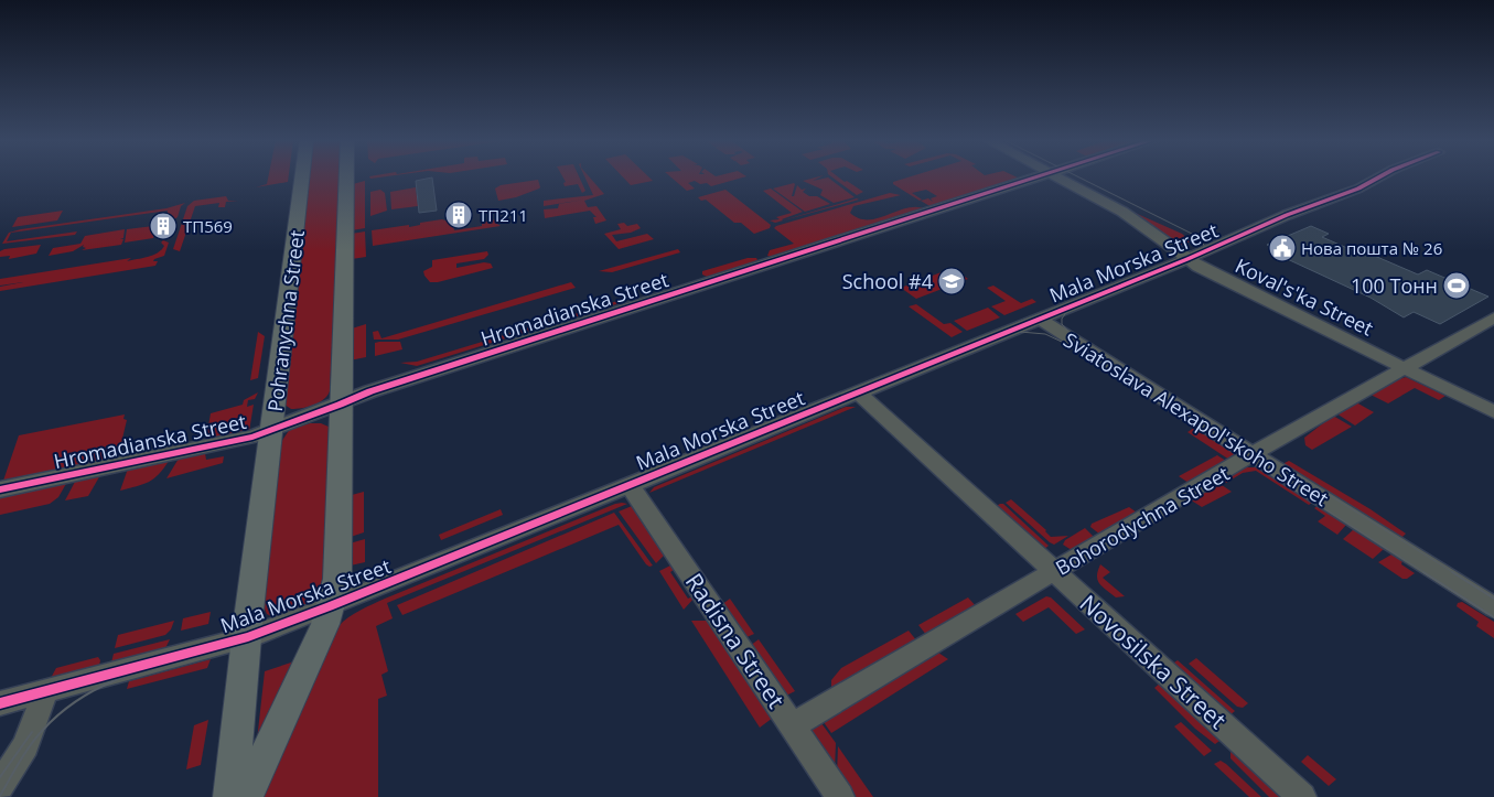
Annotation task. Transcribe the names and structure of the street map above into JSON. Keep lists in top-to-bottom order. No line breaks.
{"streets":{"main road":["Pohranychna Street"],"street":["Mala Morska Street","Koval's'ka Street","Hromadianska Street","Sviatoslava Alexapol'skoho Street","Bohorodychna Street","Radisna Street","Novosilska Street"]},"crossings":[["Mala Morska Street","Koval's'ka Street"],["Mala Morska Street","Pohranychna Street"],["Mala Morska Street","Sviatoslava Alexapol'skoho Street"],["Mala Morska Street","Radisna Street"],["Mala Morska Street","Novosilska Street"],["Koval's'ka Street","Bohorodychna Street"],["Hromadianska Street","Pohranychna Street"],["Sviatoslava Alexapol'skoho Street","Bohorodychna Street"],["Bohorodychna Street","Radisna Street"],["Bohorodychna Street","Novosilska Street"]],"places":{"building":["ТП211","ТП569"],"public building":["Нова пошта № 26"],"school or university":["School #4"],"sports":["100 Тонн"]}}
